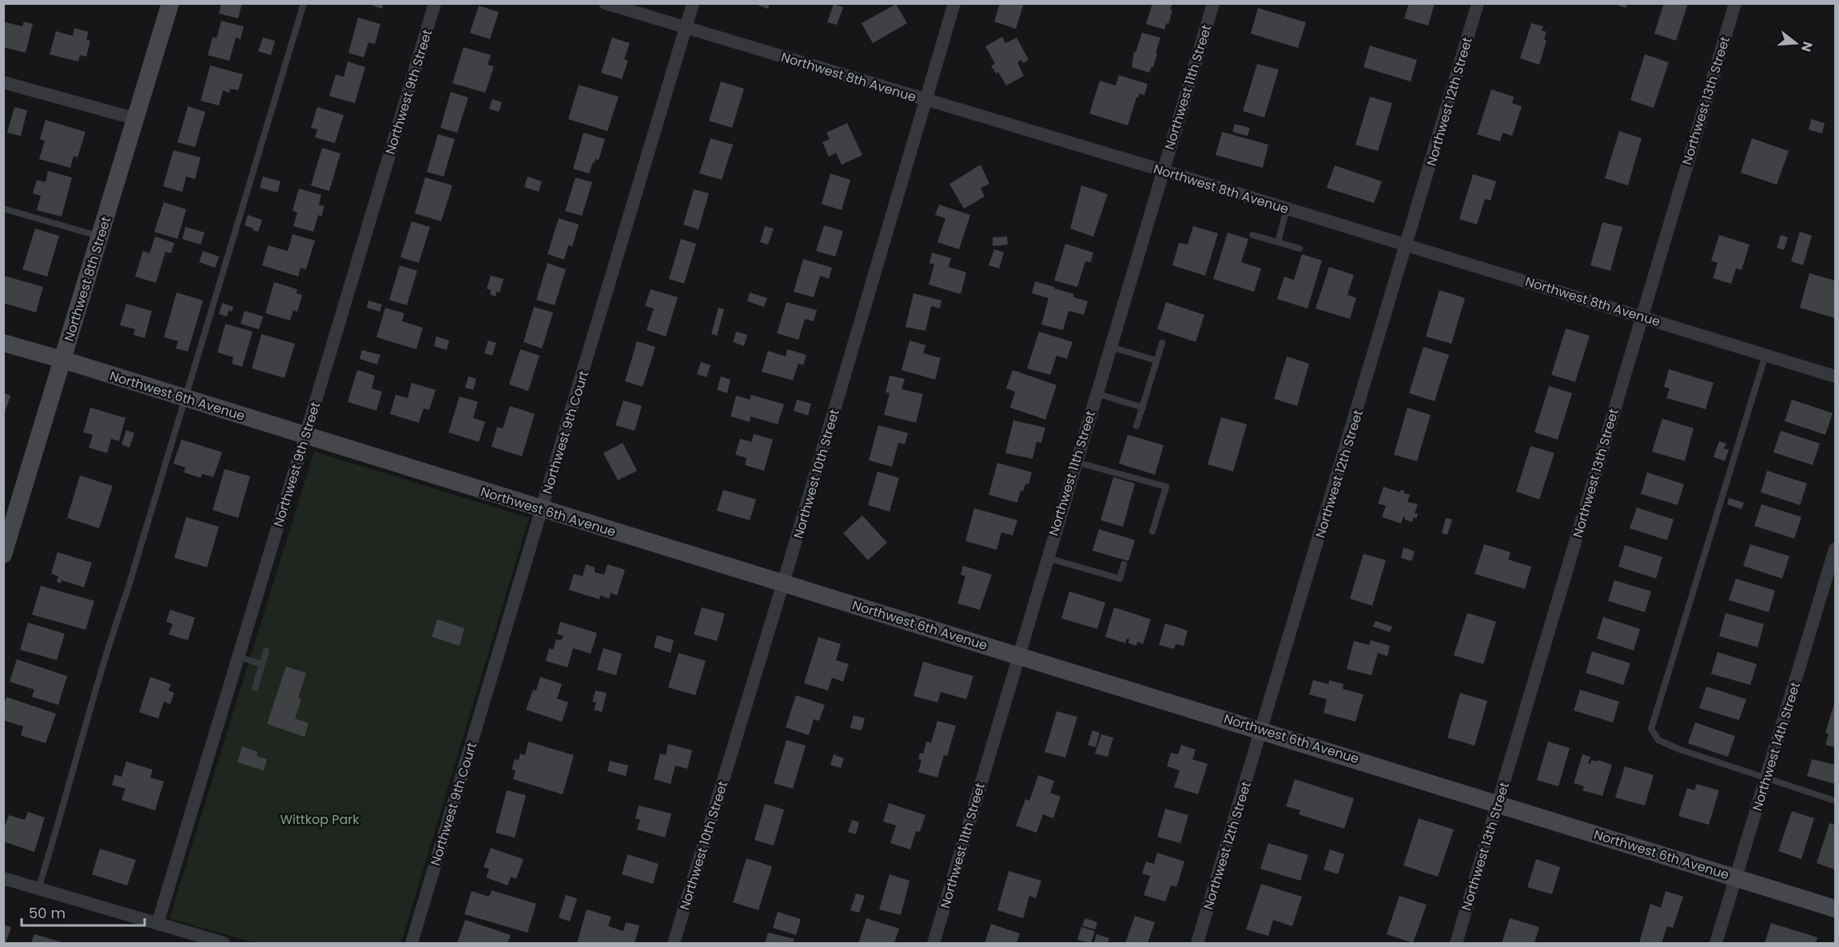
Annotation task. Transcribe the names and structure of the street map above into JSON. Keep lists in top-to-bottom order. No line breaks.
{"streets":{"street":["Northwest 8th Avenue","Northwest 11th Street","Northwest 9th Street","Northwest 13th Street","Northwest 12th Street","Northwest 8th Street","Northwest 6th Avenue","Northwest 9th Court","Northwest 10th Street","Northwest 14th Street"]},"crossings":[["Northwest 8th Avenue","Northwest 11th Street"],["Northwest 8th Avenue","Northwest 13th Street"],["Northwest 8th Avenue","Northwest 12th Street"],["Northwest 8th Avenue","Northwest 9th Court"],["Northwest 8th Avenue","Northwest 10th Street"],["Northwest 11th Street","Northwest 6th Avenue"],["Northwest 9th Street","Northwest 6th Avenue"],["Northwest 13th Street","Northwest 6th Avenue"],["Northwest 12th Street","Northwest 6th Avenue"],["Northwest 8th Street","Northwest 6th Avenue"],["Northwest 6th Avenue","Northwest 9th Court"],["Northwest 6th Avenue","Northwest 10th Street"],["Northwest 6th Avenue","Northwest 14th Street"]],"parks":["Wittkop Park"],"scale_bar":"50 m","north":"right"}
